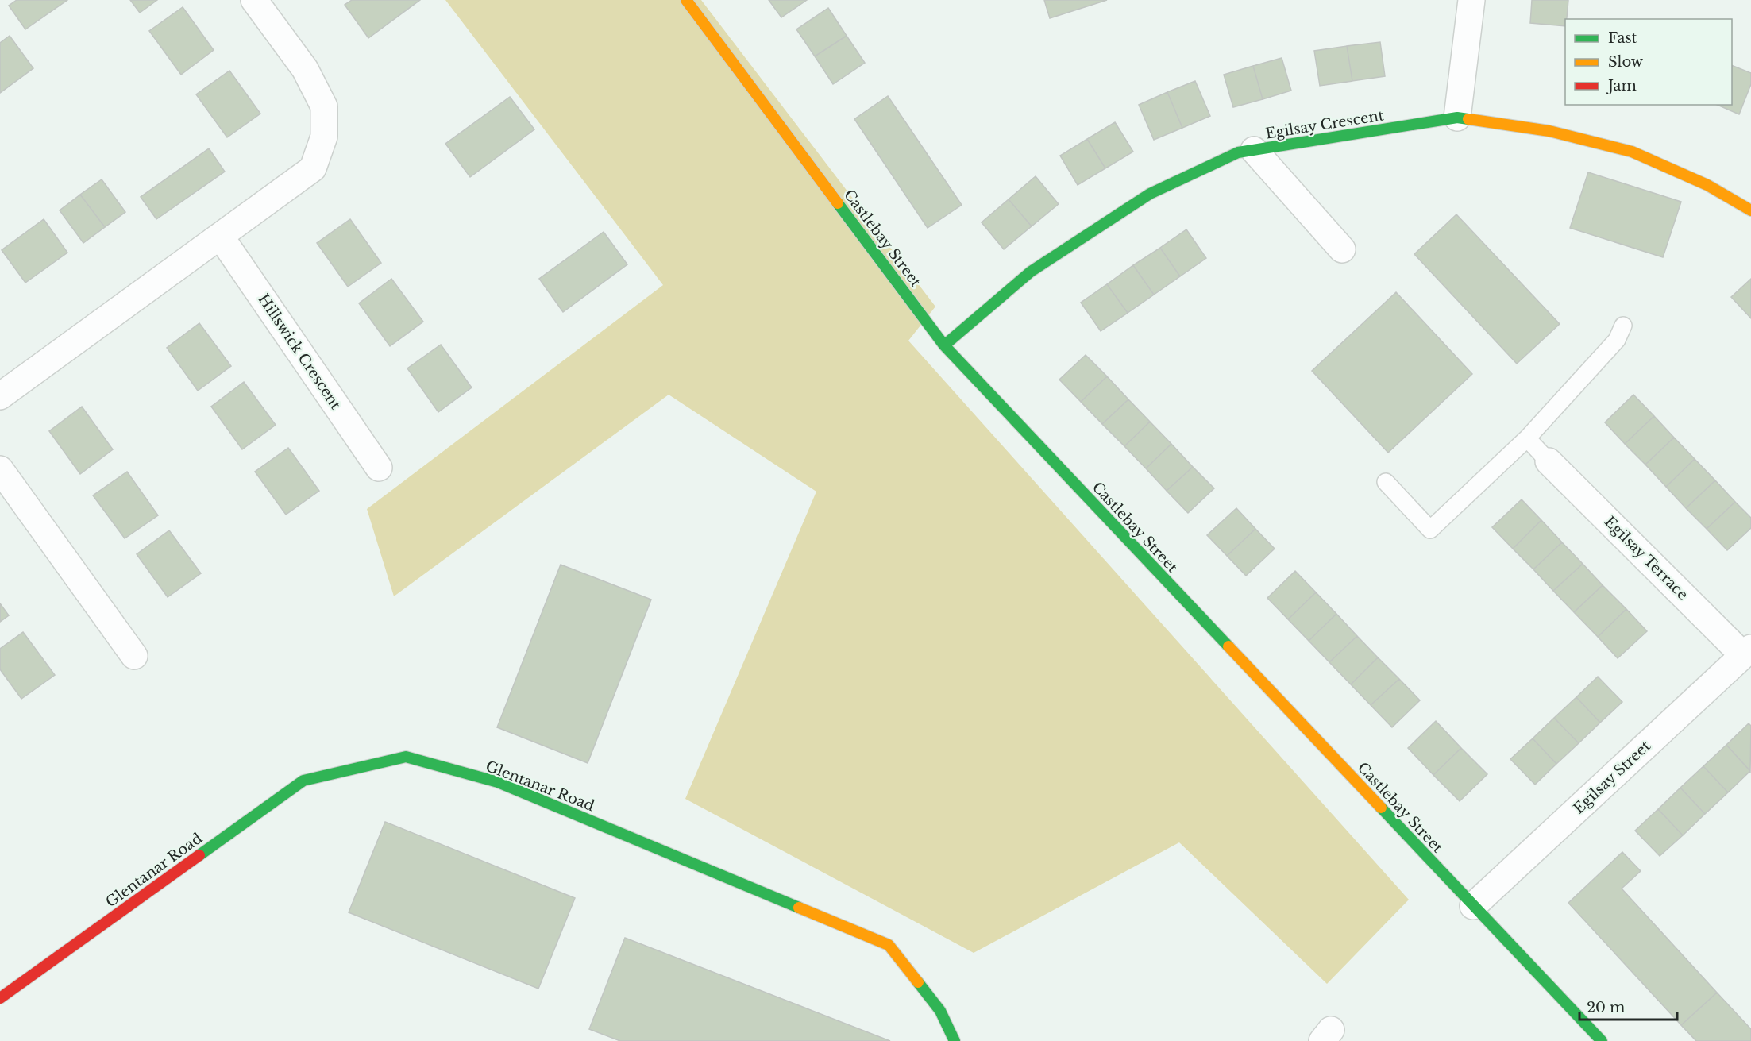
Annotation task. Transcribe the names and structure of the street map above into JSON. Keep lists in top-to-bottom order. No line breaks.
{"streets":{"street":["Egilsay Crescent","Castlebay Street","Hillswick Crescent","Egilsay Terrace","Egilsay Street","Glentanar Road"]},"crossings":[["Egilsay Crescent","Castlebay Street"],["Castlebay Street","Egilsay Street"],["Egilsay Terrace","Egilsay Street"]],"legend":["Fast","Slow","Jam"],"scale_bar":"20 m"}
